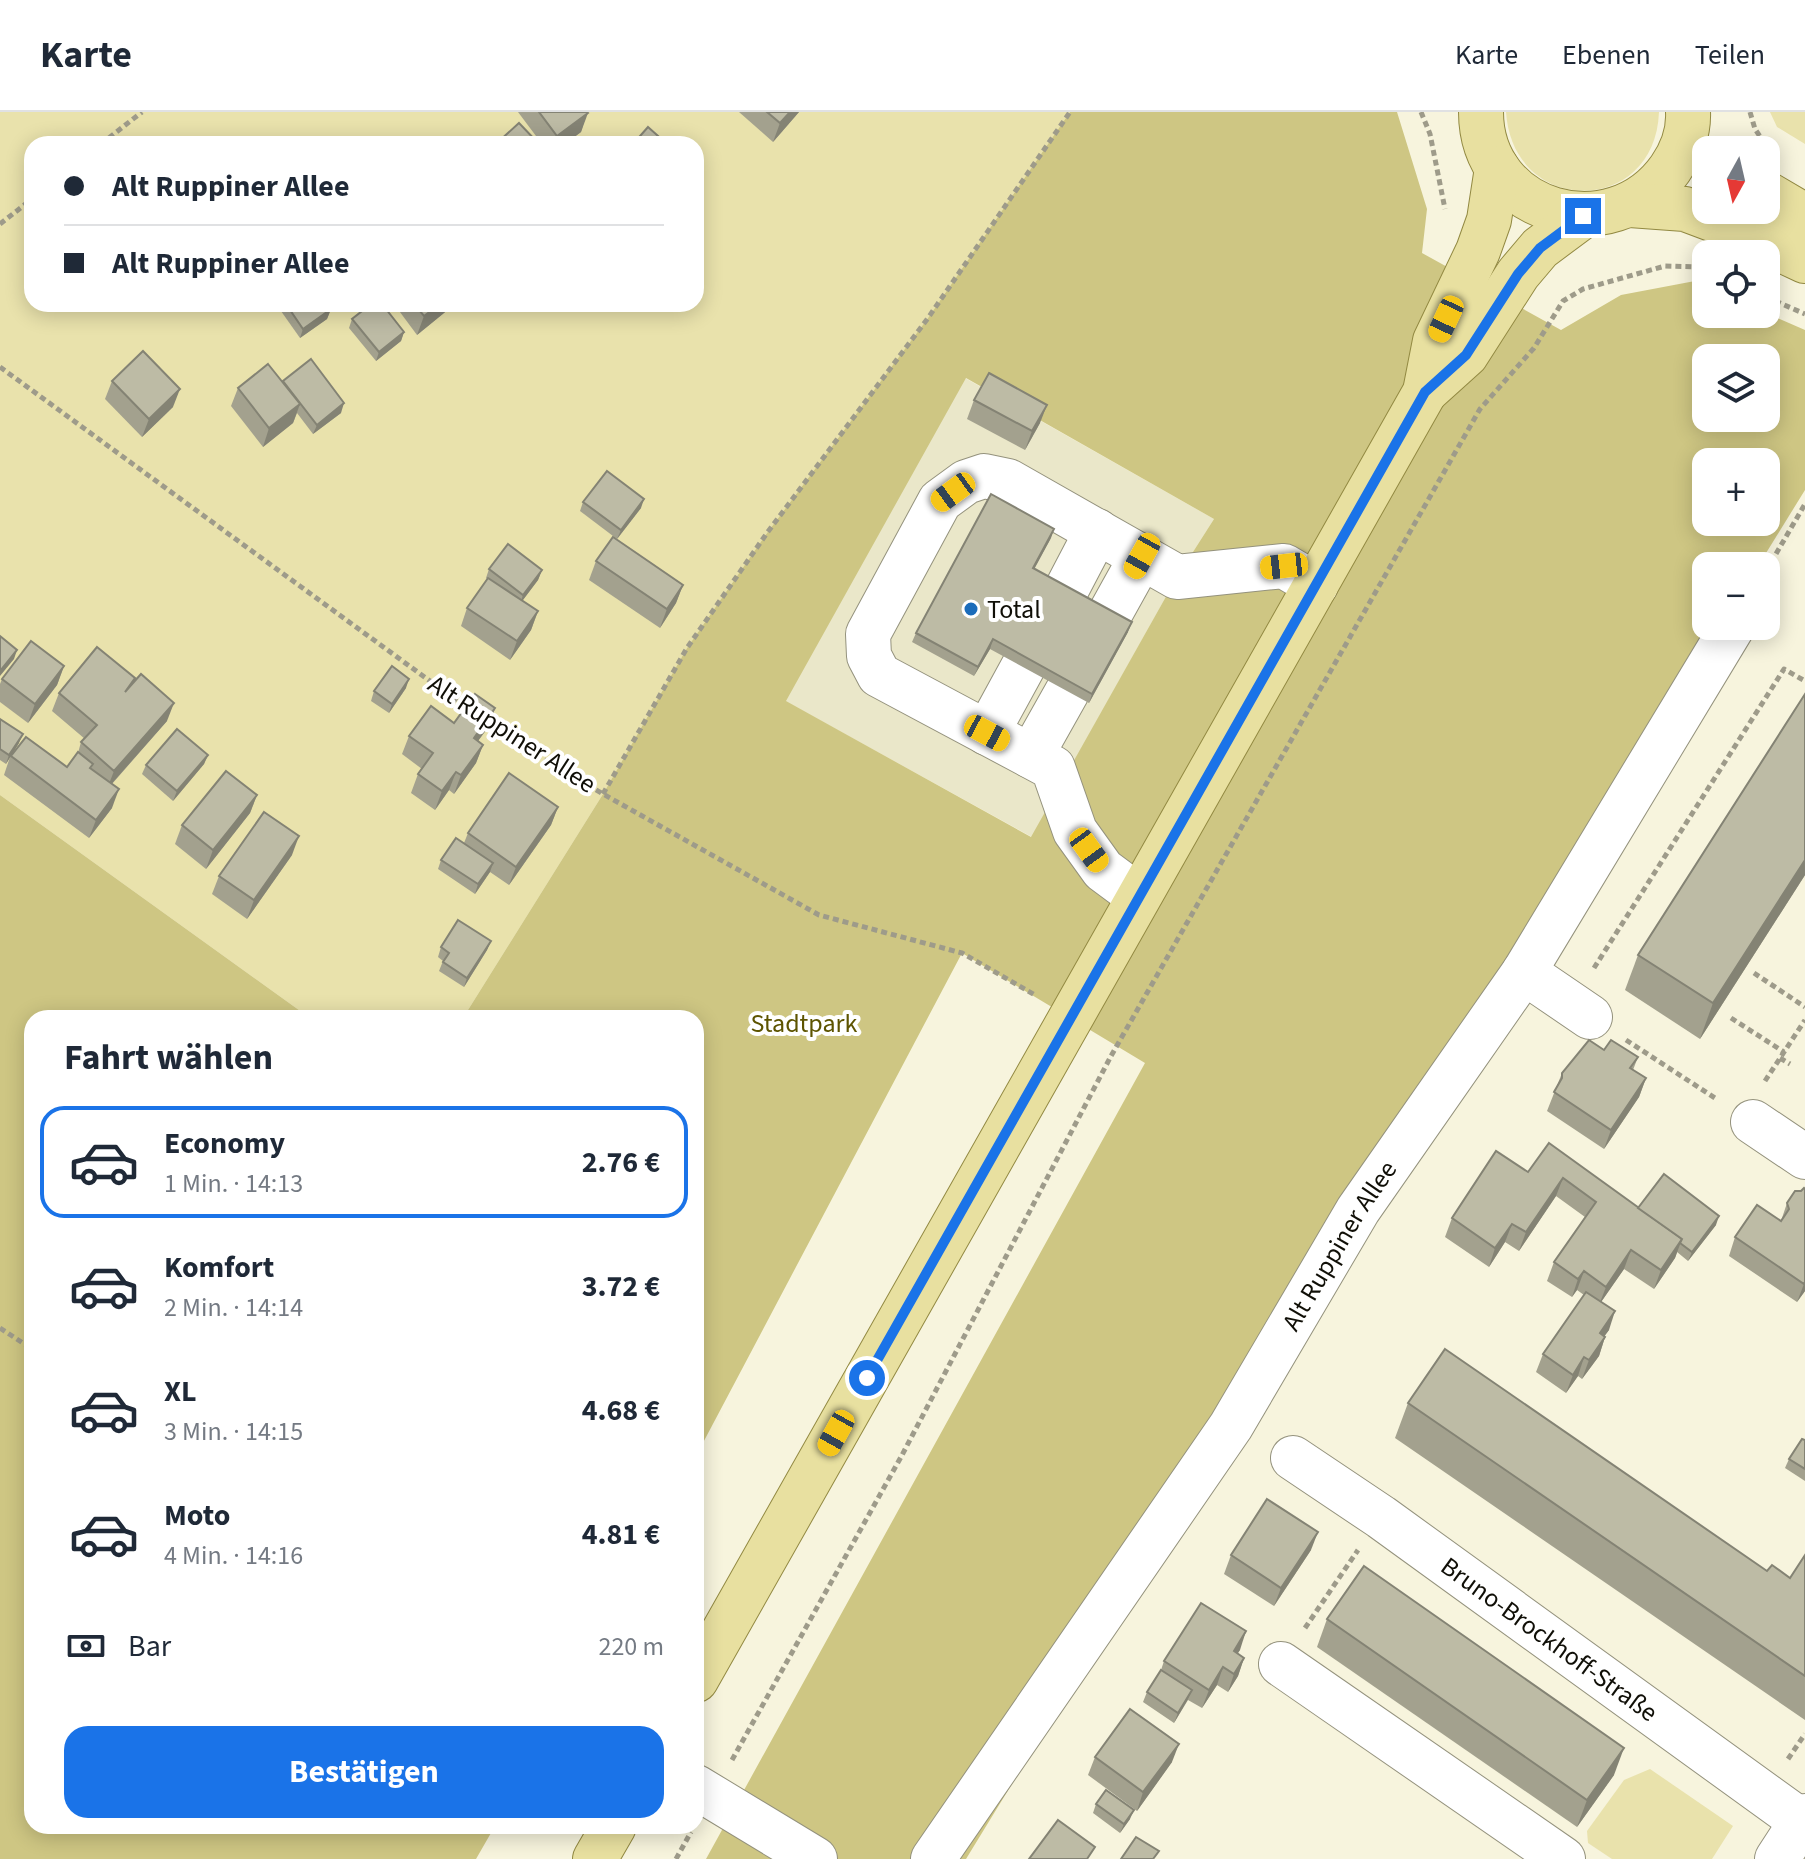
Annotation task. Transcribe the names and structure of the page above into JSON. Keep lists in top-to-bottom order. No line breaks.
{"streets":{"street":["Alt Ruppiner Allee","Bruno-Brockhoff-Straße"]},"parks":["Stadtpark"],"places":["Total"],"north":"bottom","page":{"header":"Karte","nav":["Karte","Ebenen","Teilen"],"map_buttons":["+","−"],"banner":["Alt Ruppiner Allee","Alt Ruppiner Allee"],"heading":"Fahrt wählen","list":[{"name":"Economy","note":"1 Min. · 14:13","value":"2.76 €"},{"name":"Komfort","note":"2 Min. · 14:14","value":"3.72 €"},{"name":"XL","note":"3 Min. · 14:15","value":"4.68 €"},{"name":"Moto","note":"4 Min. · 14:16","value":"4.81 €"}],"pay":["Bar","220 m"],"buttons":"Bestätigen"}}
